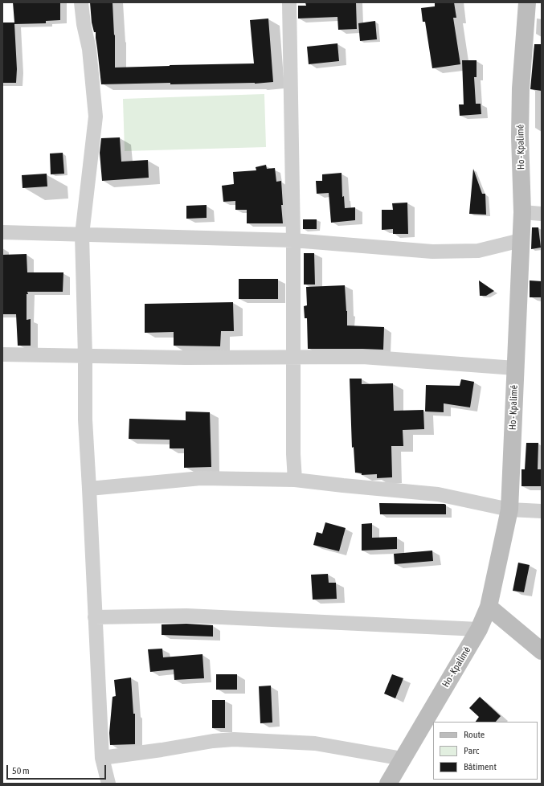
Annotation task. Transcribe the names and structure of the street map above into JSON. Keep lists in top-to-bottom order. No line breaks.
{"streets":{"main road":["Ho - Kpalimé"]},"legend":["Route","Parc","Bâtiment"],"scale_bar":"50 m"}
